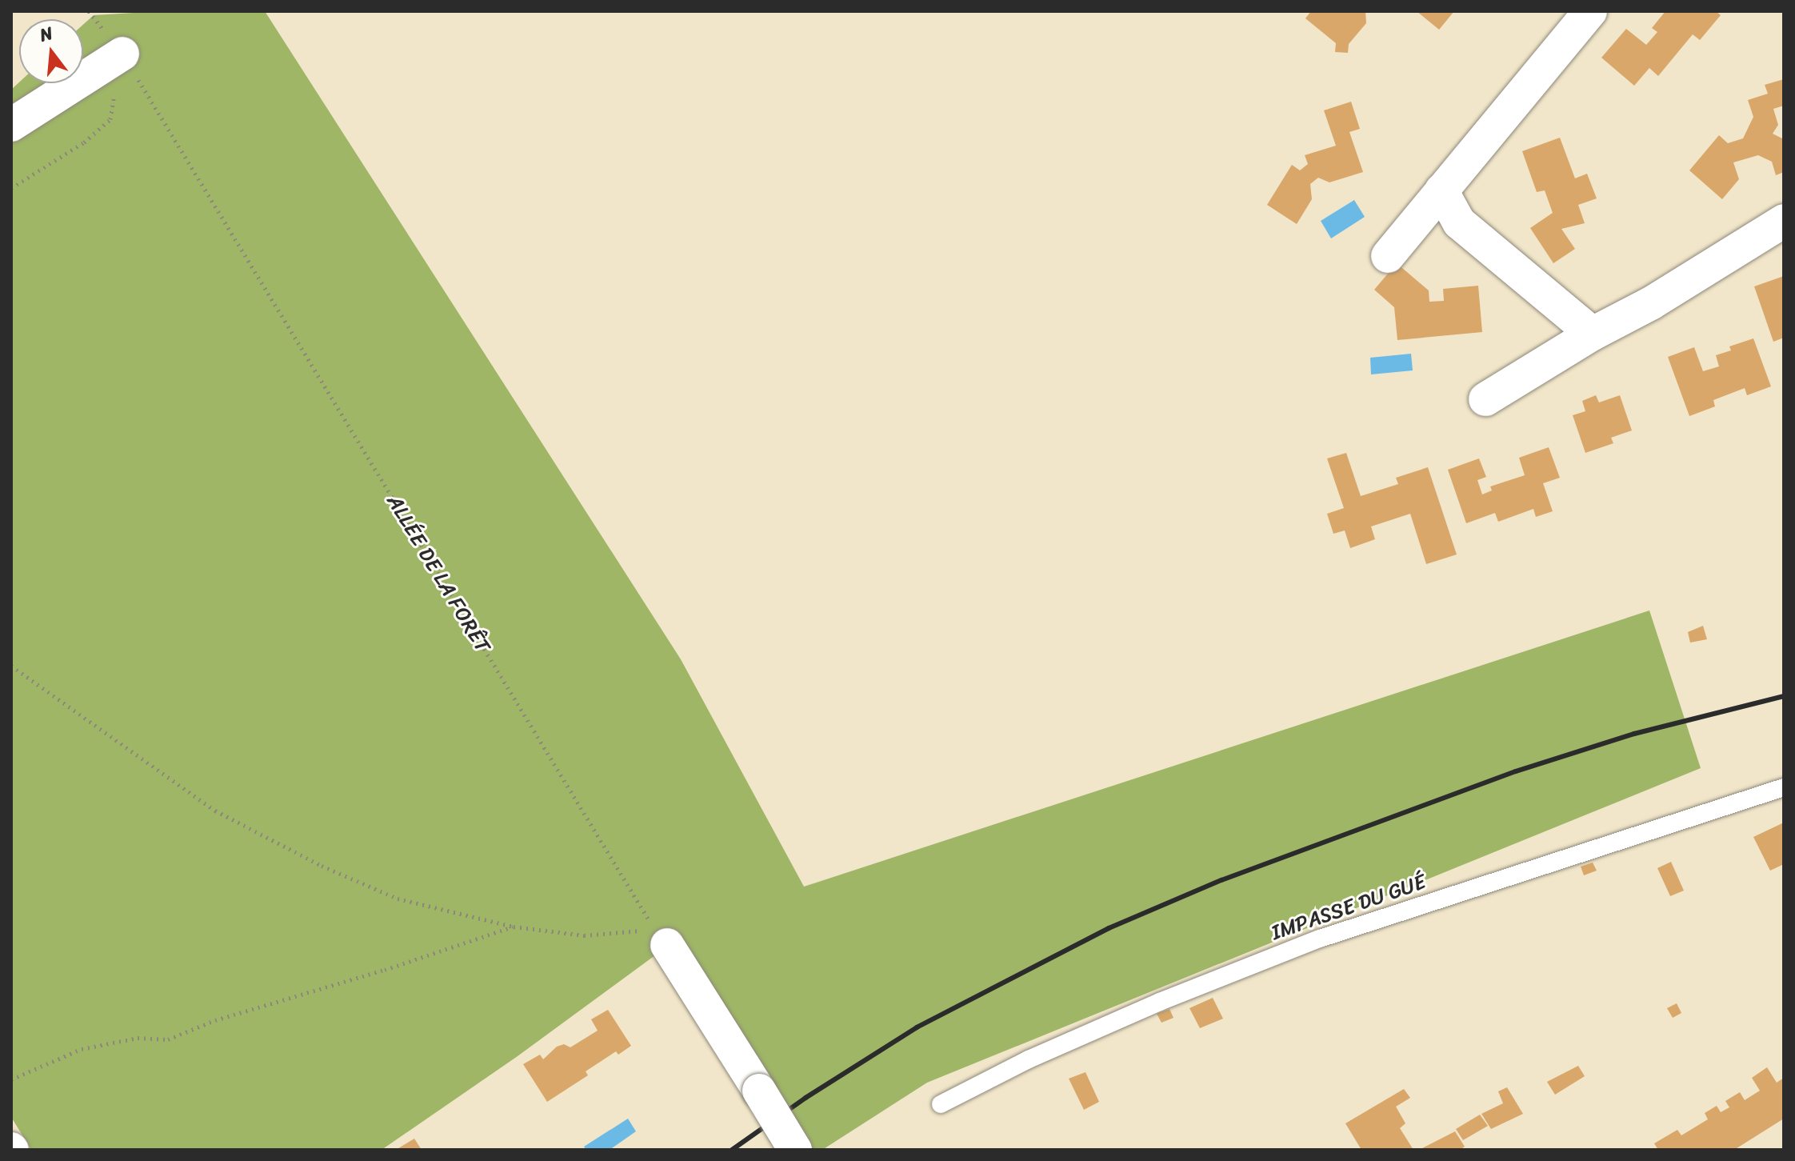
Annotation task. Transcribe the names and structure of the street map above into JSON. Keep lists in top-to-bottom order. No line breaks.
{"streets":{"lane":["IMPASSE DU GUÉ"],"path":["ALLÉE DE LA FORÊT"]},"north":"top"}
